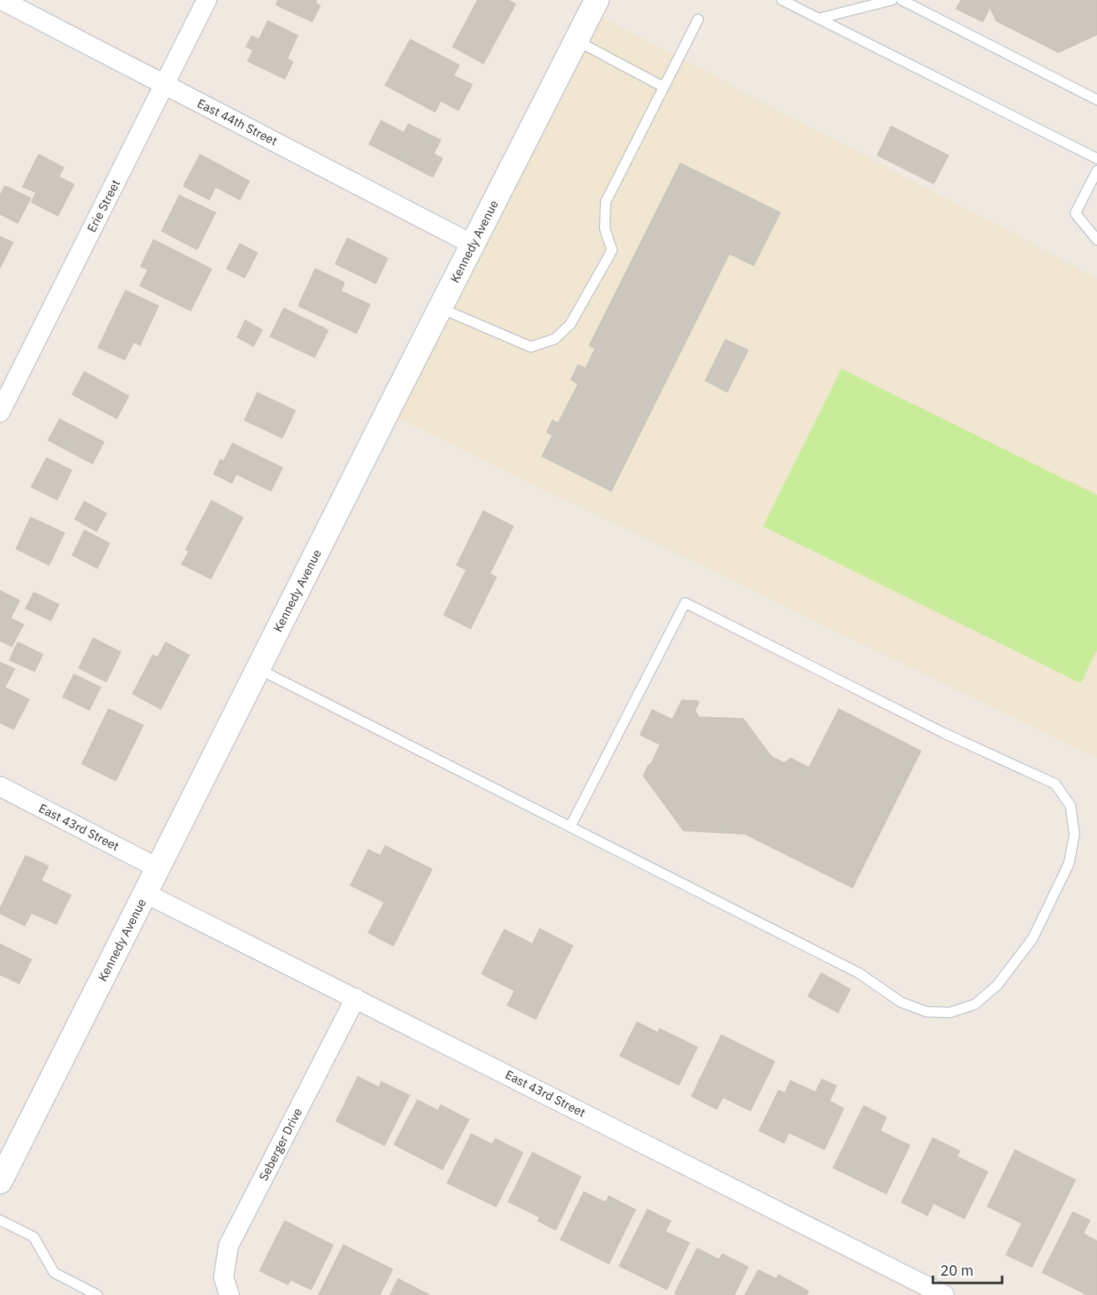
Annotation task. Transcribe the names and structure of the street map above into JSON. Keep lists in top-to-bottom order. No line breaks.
{"streets":{"street":["East 44th Street","Erie Street","Kennedy Avenue","East 43rd Street","Seberger Drive"]},"crossings":[["East 44th Street","Erie Street"],["East 44th Street","Kennedy Avenue"],["Kennedy Avenue","East 43rd Street"],["East 43rd Street","Seberger Drive"]],"scale_bar":"20 m"}
